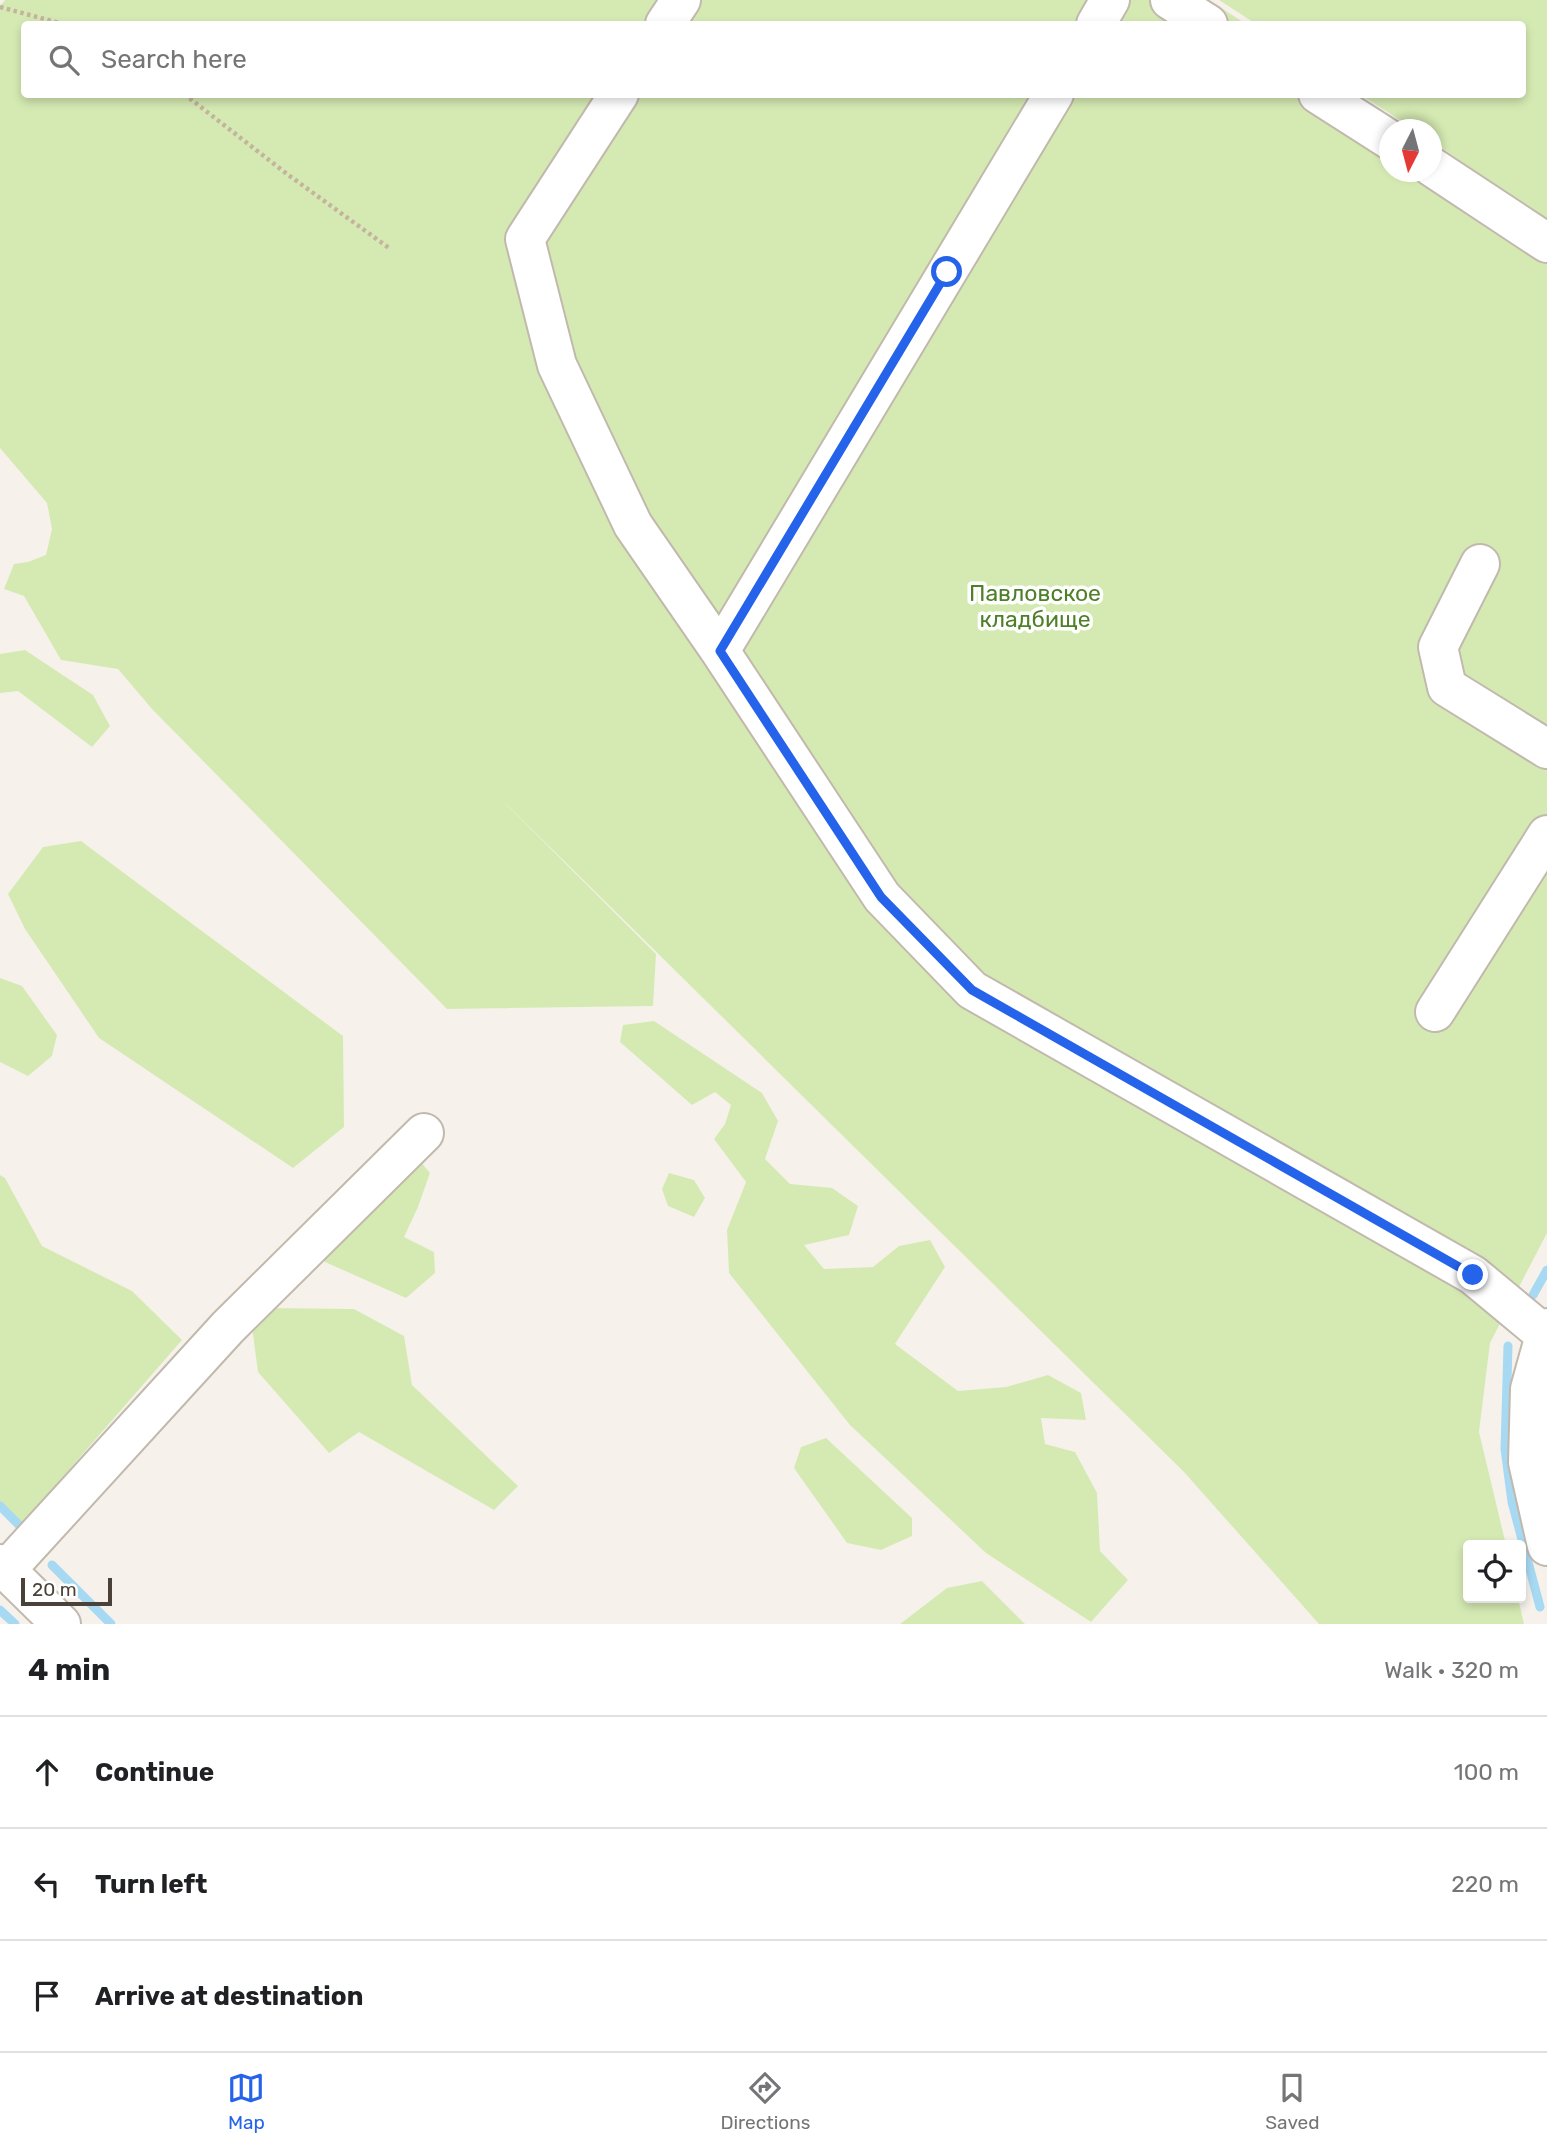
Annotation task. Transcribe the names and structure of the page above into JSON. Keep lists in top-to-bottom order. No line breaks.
{"parks":["Павловское кладбище"],"scale_bar":"20 m","north":"bottom","page":{"search":"Search here","scale":"20 m","heading":["4 min","Walk · 320 m"],"list":[["Continue","100 m"],["Turn left","220 m"],"Arrive at destination"],"nav":["Map","Directions","Saved"]}}
